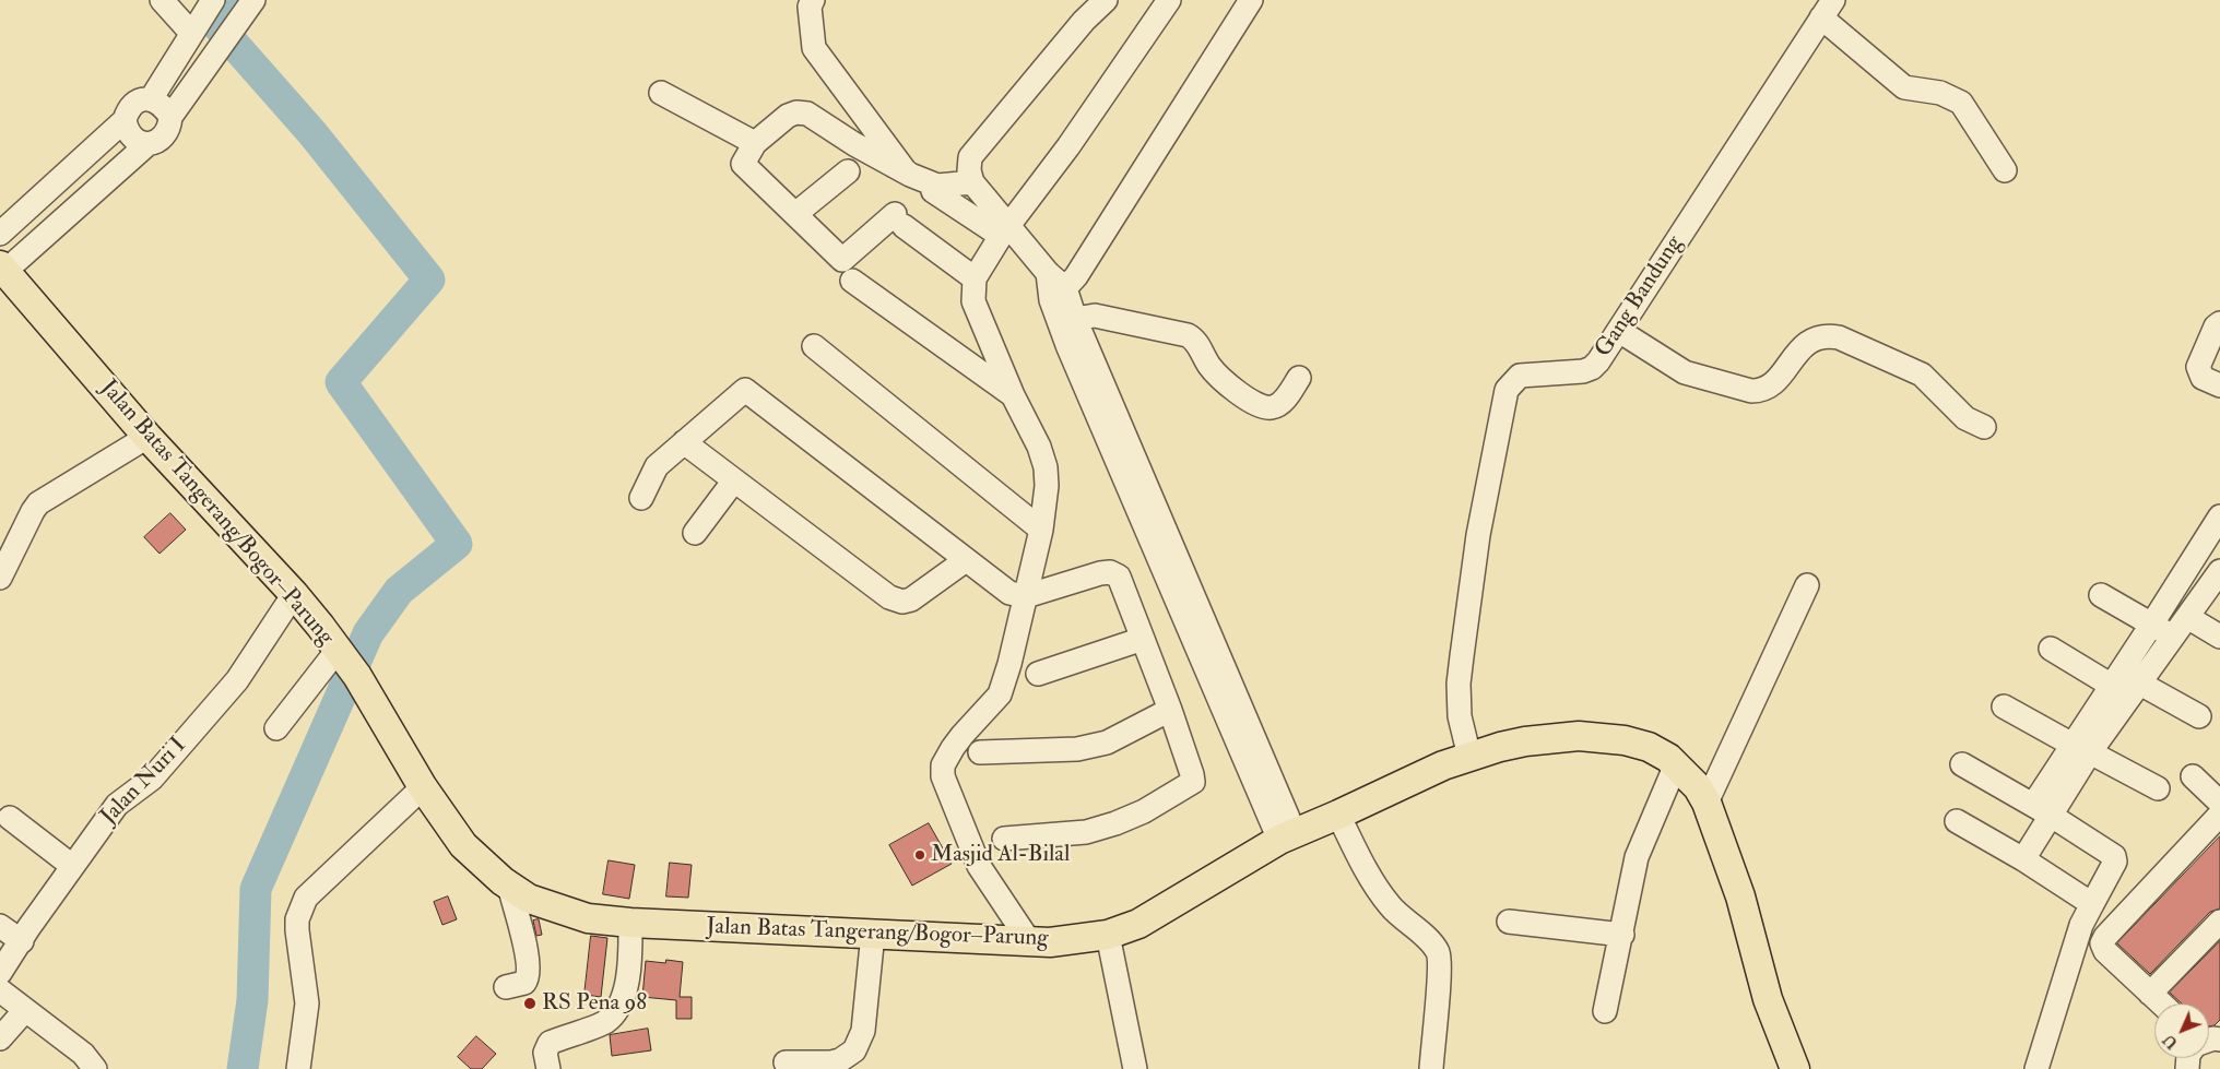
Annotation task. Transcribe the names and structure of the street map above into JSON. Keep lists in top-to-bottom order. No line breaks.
{"streets":{"main road":["Jalan Batas Tangerang/Bogor–Parung"],"street":["Gang Bandung","Jalan Nuri I"]},"crossings":[["Gang Bandung","Jalan Batas Tangerang/Bogor–Parung"],["Jalan Batas Tangerang/Bogor–Parung","Jalan Nuri I"]],"places":["Masjid Al-Bilal","RS Pena 98"],"north":"bottom left"}
